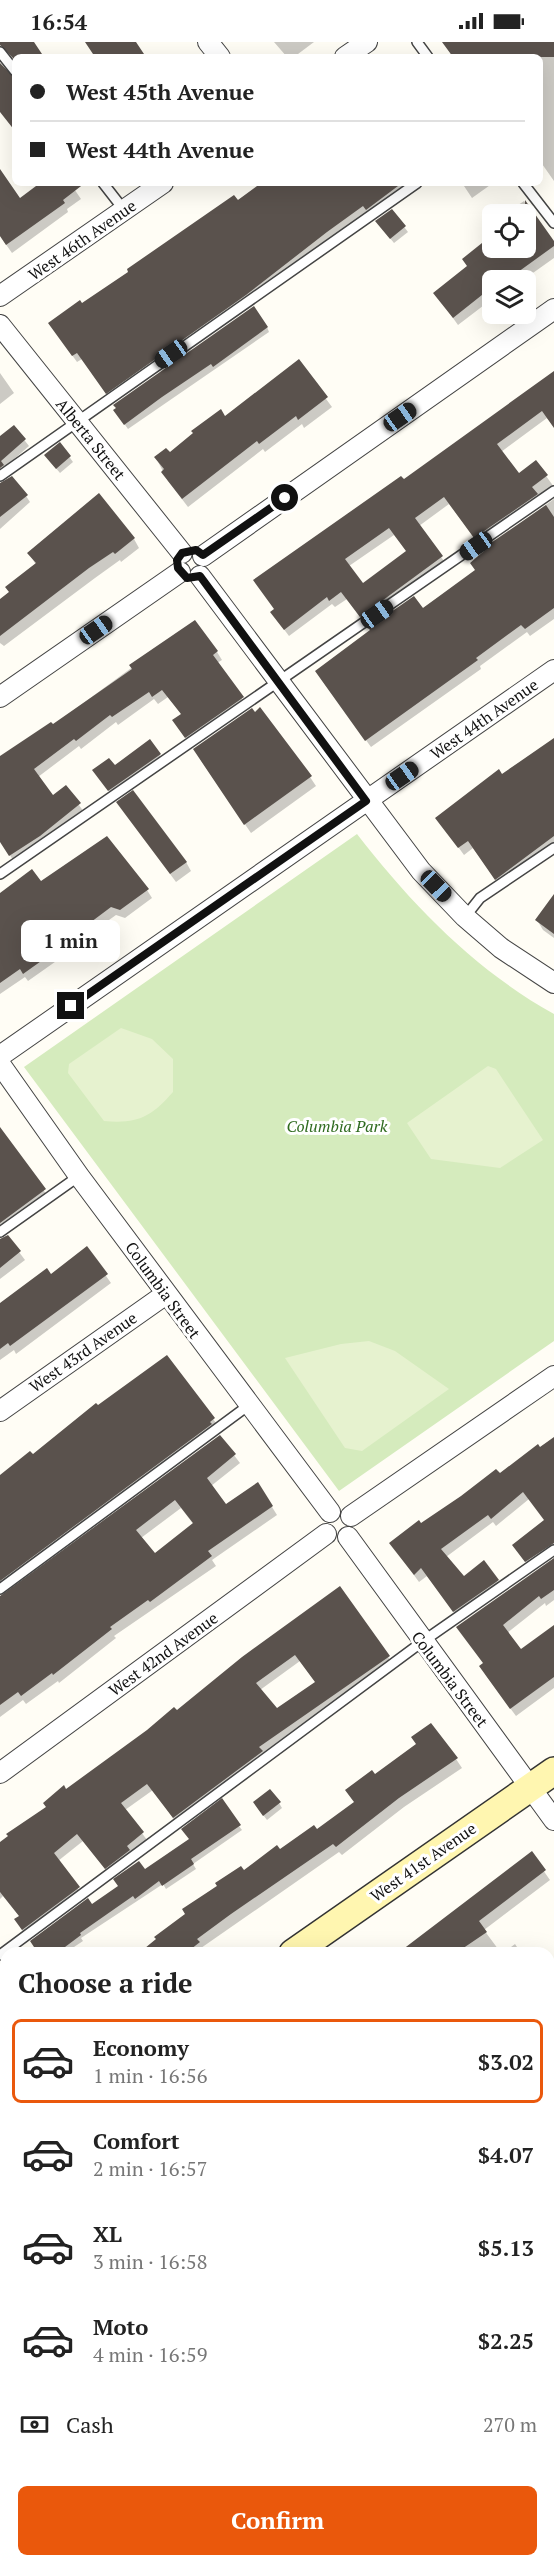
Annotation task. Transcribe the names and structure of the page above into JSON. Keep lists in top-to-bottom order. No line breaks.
{"streets":{"main road":["West 41st Avenue"],"street":["West 46th Avenue","Alberta Street","West 44th Avenue","Columbia Street","West 43rd Avenue","West 42nd Avenue"]},"crossings":[["Columbia Street","West 43rd Avenue"],["Columbia Street","West 42nd Avenue"],["Columbia Street","West 41st Avenue"]],"parks":["Columbia Park"],"page":{"status":"16:54","banner":["West 45th Avenue","West 44th Avenue"],"bubble":"1 min","heading":"Choose a ride","list":[{"name":"Economy","note":"1 min · 16:56","value":"$3.02"},{"name":"Comfort","note":"2 min · 16:57","value":"$4.07"},{"name":"XL","note":"3 min · 16:58","value":"$5.13"},{"name":"Moto","note":"4 min · 16:59","value":"$2.25"}],"pay":["Cash","270 m"],"buttons":"Confirm"}}
